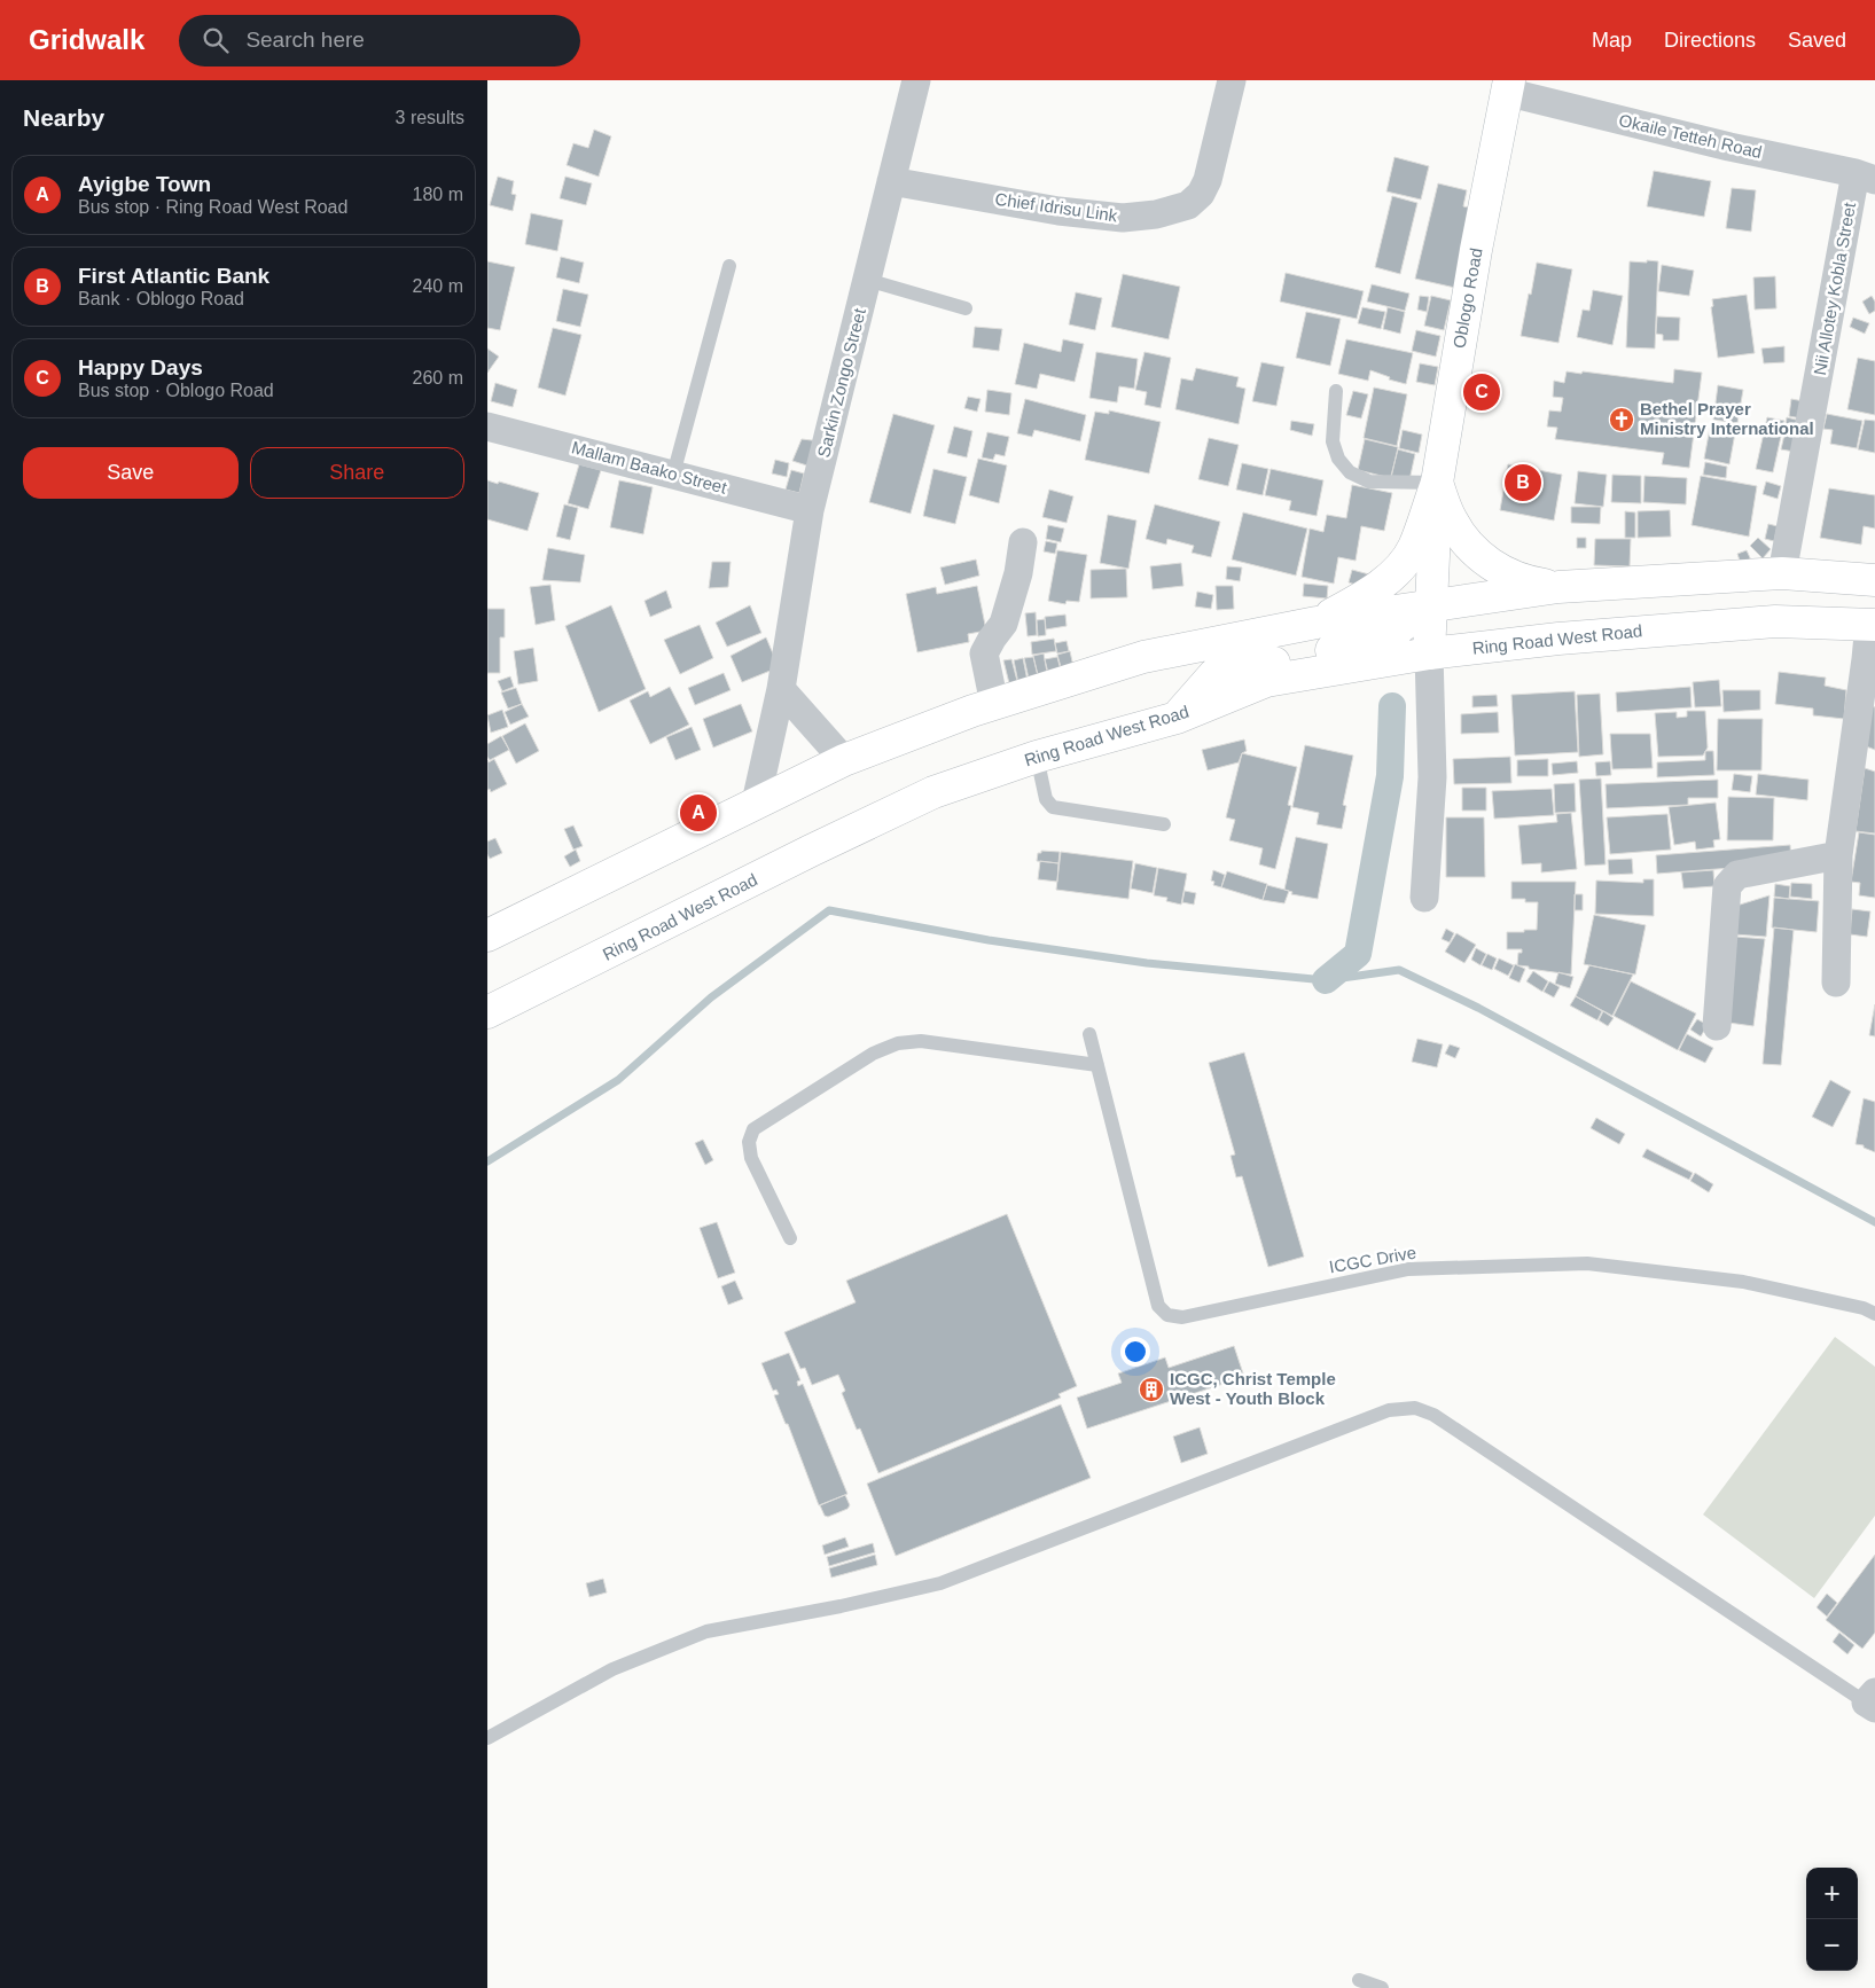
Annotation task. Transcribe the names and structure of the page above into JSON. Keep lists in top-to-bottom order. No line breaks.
{"streets":{"main road":["Oblogo Road","Ring Road West Road"],"street":["Okaile Tetteh Road","Chief Idrisu Link","Nii Allotey Kobla Street","Sarkin Zongo Street","Mallam Baako Street"],"lane":["ICGC Drive"]},"crossings":[["Okaile Tetteh Road","Nii Allotey Kobla Street"],["Okaile Tetteh Road","Oblogo Road"],["Chief Idrisu Link","Sarkin Zongo Street"],["Oblogo Road","Ring Road West Road"],["Sarkin Zongo Street","Mallam Baako Street"]],"places":{"church":["Bethel Prayer Ministry International"],"building":["ICGC, Christ Temple West - Youth Block"]},"page":{"header":"Gridwalk","search":"Search here","nav":["Map","Directions","Saved"],"heading":["Nearby","3 results"],"list":[{"mark":"A","name":"Ayigbe Town","note":"Bus stop · Ring Road West Road","value":"180 m"},{"mark":"B","name":"First Atlantic Bank","note":"Bank · Oblogo Road","value":"240 m"},{"mark":"C","name":"Happy Days","note":"Bus stop · Oblogo Road","value":"260 m"}],"pins":["C","B","A"],"buttons":["Save","Share"],"map_buttons":["+","−"]}}
